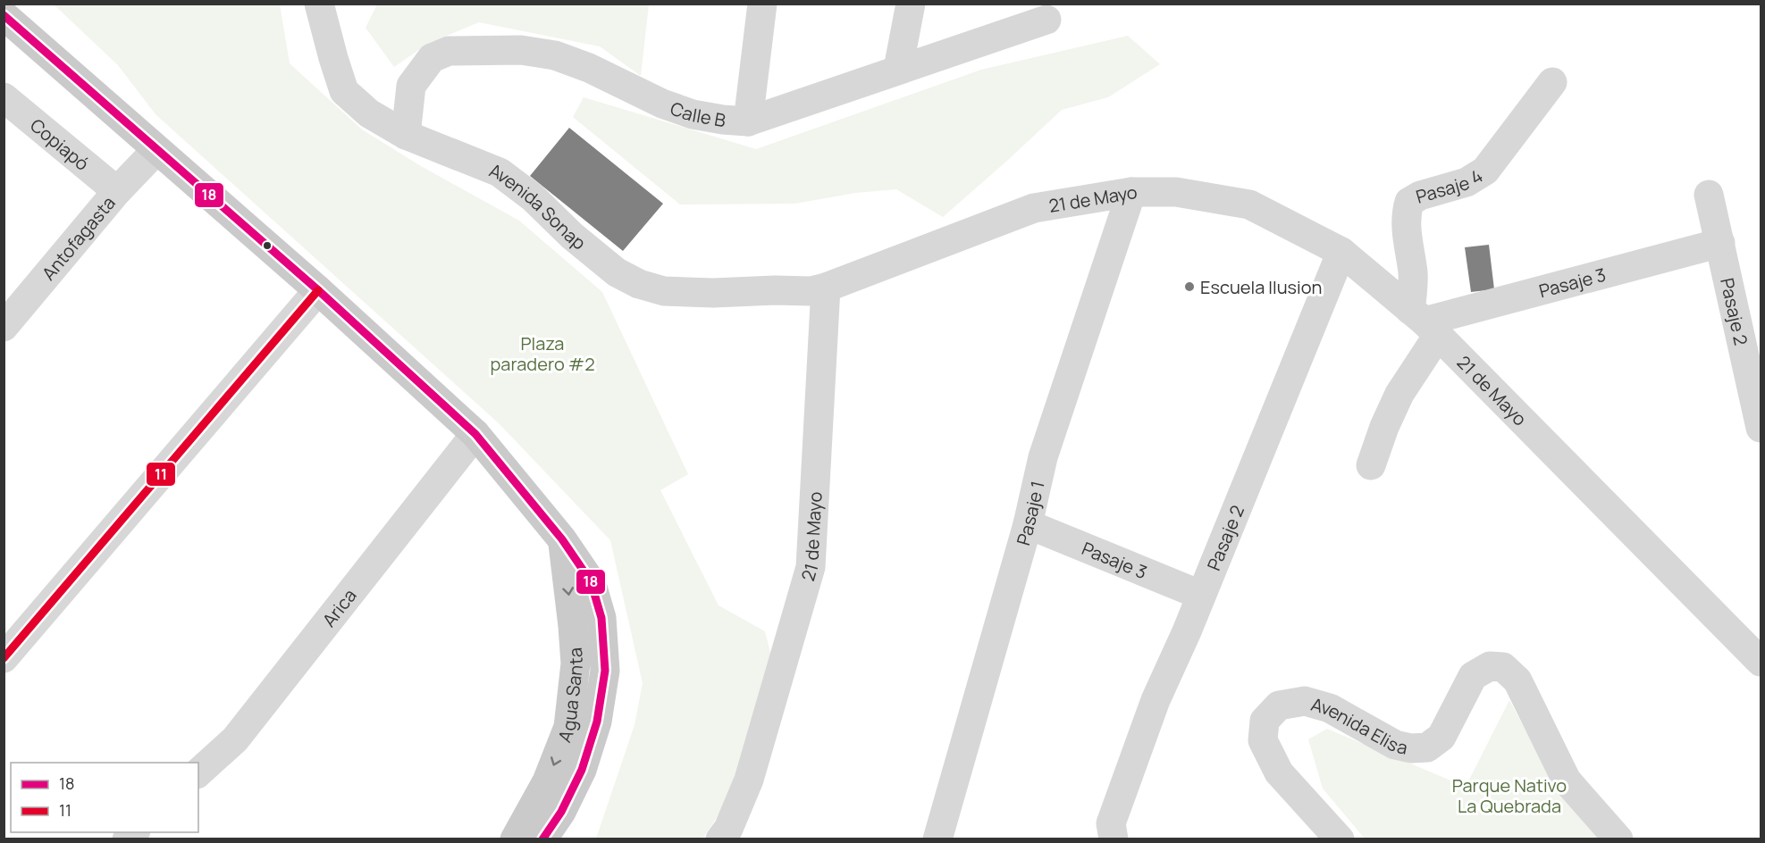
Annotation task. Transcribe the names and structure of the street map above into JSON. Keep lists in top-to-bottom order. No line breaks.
{"streets":{"main road":["Agua Santa"],"street":["Calle B","Copiapó","Pasaje 4","21 de Mayo","Avenida Sonap","Antofagasta","Pasaje 3","Pasaje 2","Pasaje 1","Arica","Avenida Elisa"]},"crossings":[["Calle B","Avenida Sonap"],["Copiapó","Antofagasta"],["Pasaje 4","21 de Mayo"],["Pasaje 4","Pasaje 3"],["21 de Mayo","Avenida Sonap"],["21 de Mayo","Pasaje 3"],["21 de Mayo","Pasaje 2"],["21 de Mayo","Pasaje 1"],["Antofagasta","Agua Santa"],["Pasaje 3","Pasaje 2"],["Pasaje 3","Pasaje 1"],["Arica","Agua Santa"]],"parks":["Plaza paradero #2","Parque Nativo La Quebrada"],"places":["Escuela Ilusion"],"lines":["transit line 18","transit line 11"],"legend":["18","11"]}
